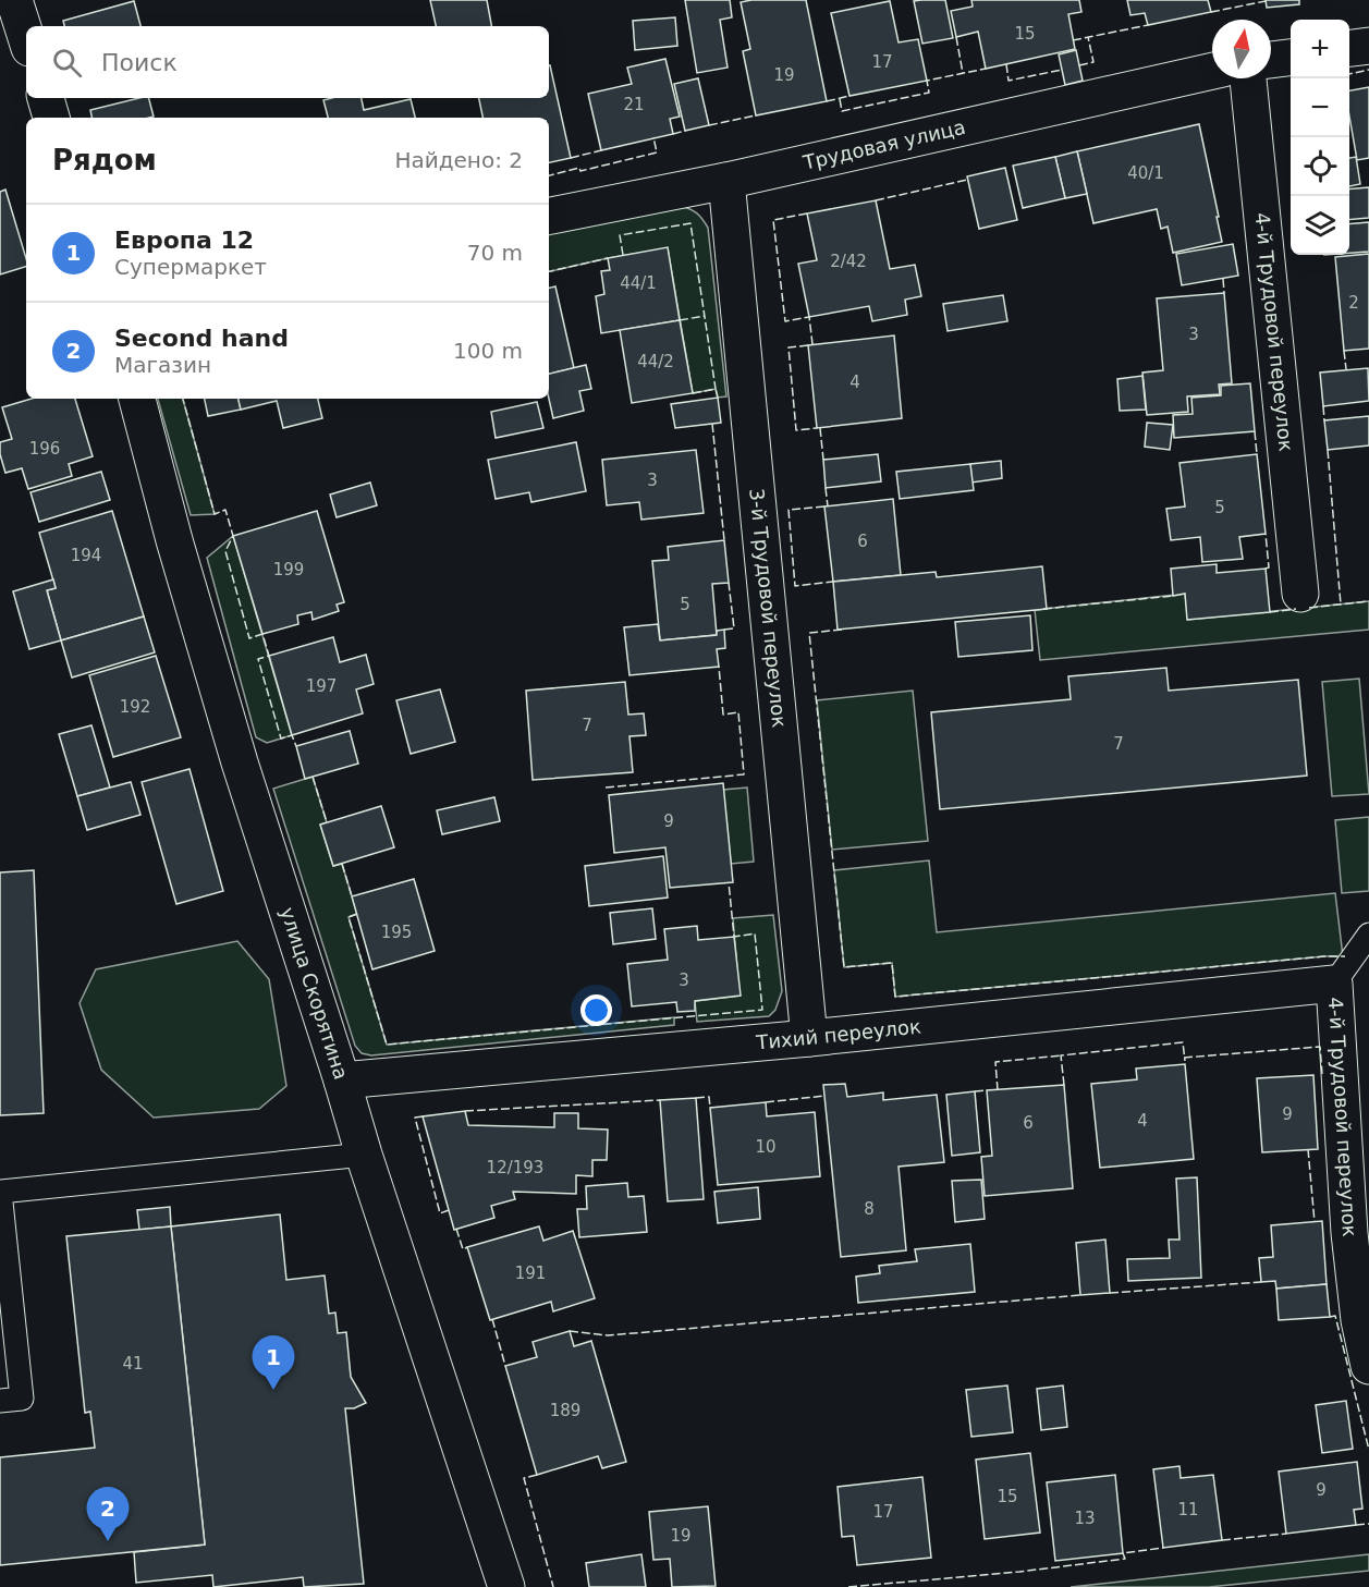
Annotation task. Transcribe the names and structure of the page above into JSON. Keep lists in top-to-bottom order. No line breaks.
{"streets":{"street":["Трудовая улица","4-й Трудовой переулок","3-й Трудовой переулок","улица Скорятина","Тихий переулок"]},"crossings":[["Трудовая улица","3-й Трудовой переулок"],["4-й Трудовой переулок","Тихий переулок"],["3-й Трудовой переулок","Тихий переулок"],["улица Скорятина","Тихий переулок"]],"house_numbers":["15","17","19","21","40/1","2/42","44/1","2","3","44/2","4","196","3","5","6","194","199","5","197","192","7","7","9","195","3","9","4","6","10","12/193","8","191","41","189","9","15","11","17","13","19"],"north":"top","page":{"map_buttons":["+","−"],"search":"Поиск","heading":["Рядом","Найдено: 2"],"list":[{"mark":"1","name":"Европа 12","note":"Супермаркет","value":"70 m"},{"mark":"2","name":"Second hand","note":"Магазин","value":"100 m"}],"pins":["1","2"]}}
